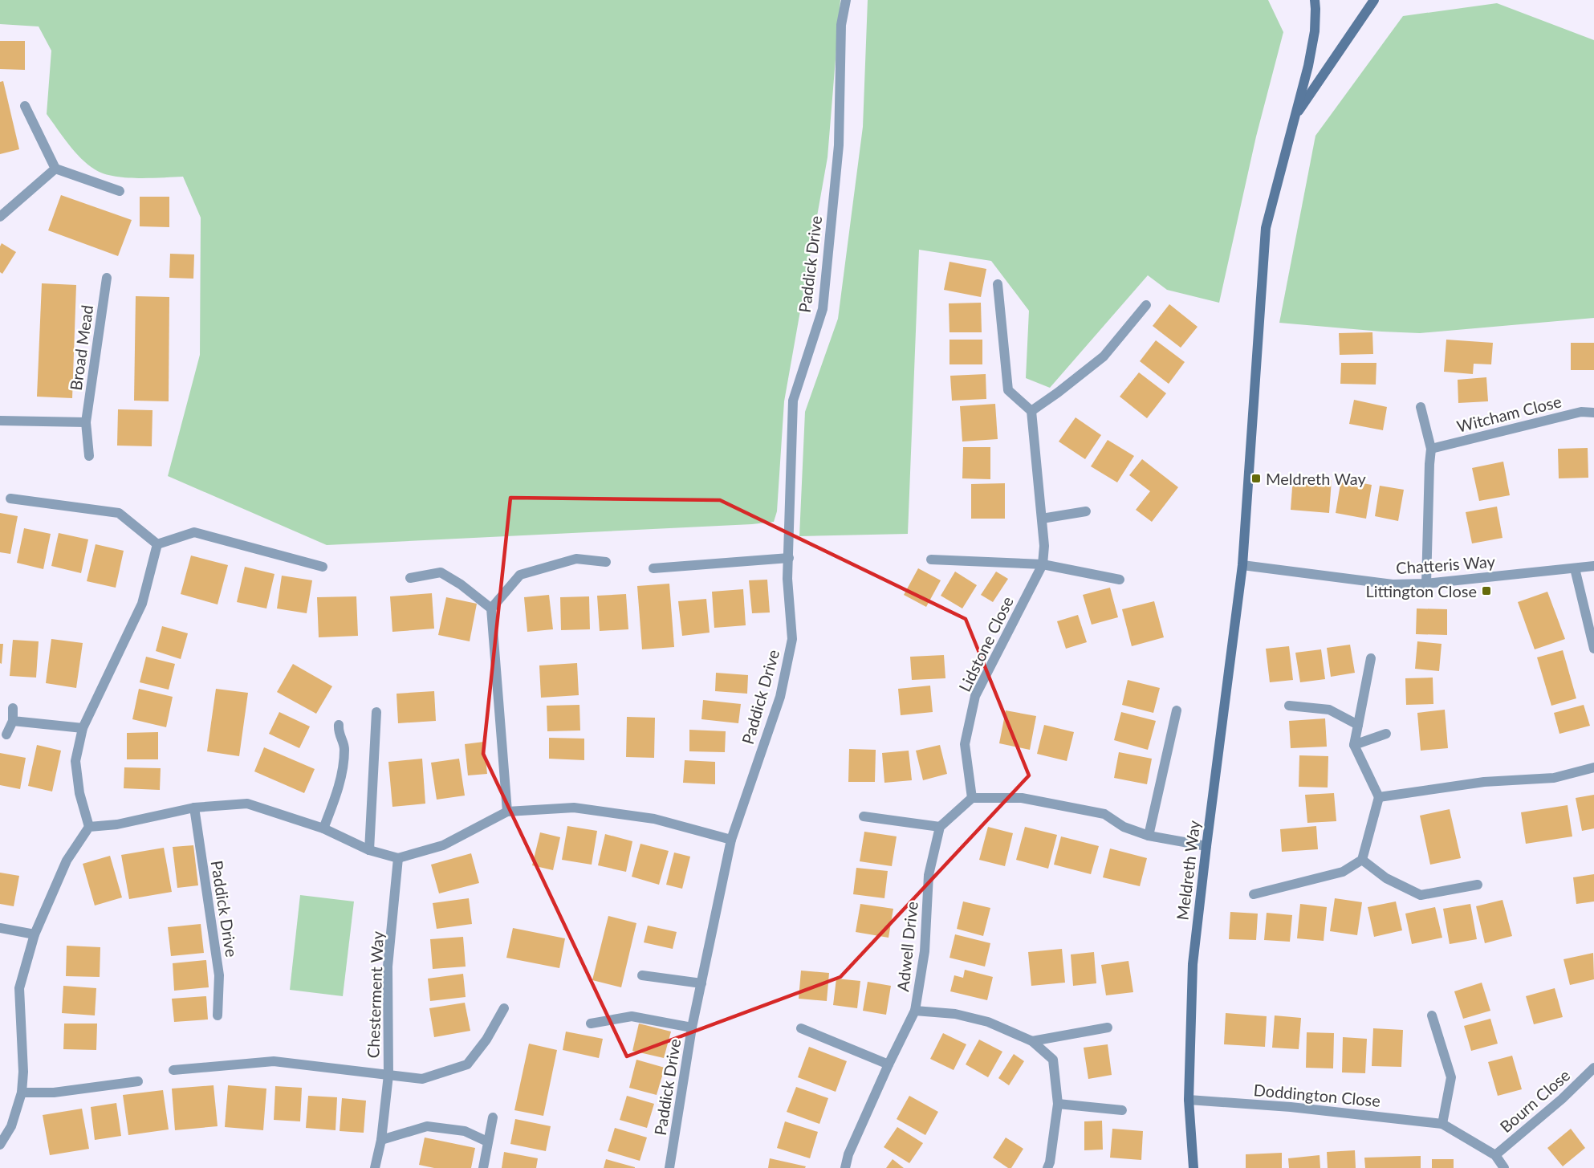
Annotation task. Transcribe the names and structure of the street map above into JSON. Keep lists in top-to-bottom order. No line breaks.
{"streets":{"street":["Paddick Drive","Broad Mead","Witcham Close","Chatteris Way","Lidstone Close","Meldreth Way","Adwell Drive","Chesterment Way","Doddington Close","Bourn Close"]},"crossings":[["Chatteris Way","Meldreth Way"],["Meldreth Way","Doddington Close"],["Doddington Close","Bourn Close"]],"places":{"transit":["Meldreth Way","Littington Close"]}}
